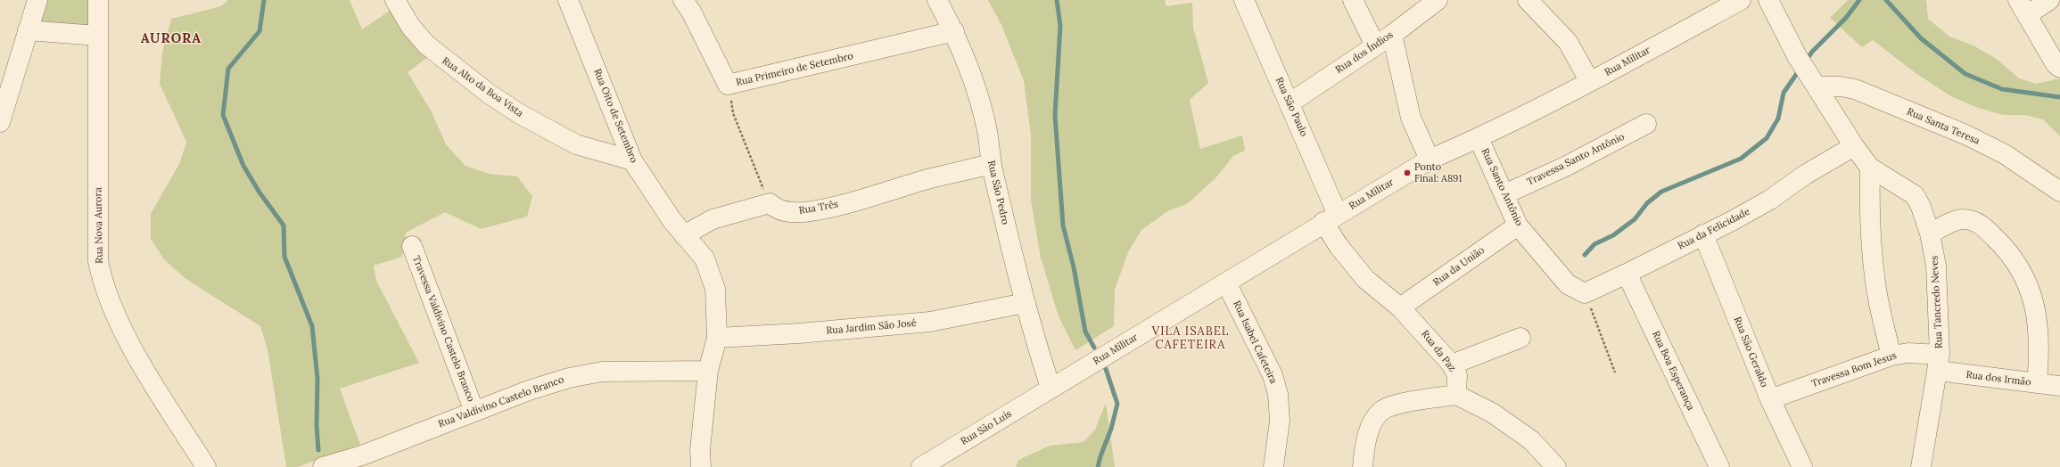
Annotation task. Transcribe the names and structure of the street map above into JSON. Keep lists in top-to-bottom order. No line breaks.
{"streets":{"street":["Rua dos Índios","Rua Militar","Rua Primeiro de Setembro","Rua Alto da Boa Vista","Rua São Paulo","Rua Oito de Setembro","Rua Santa Teresa","Travessa Santo Antônio","Rua Santo Antônio","Rua São Pedro","Rua Três","Rua Nova Aurora","Rua da Felicidade","Rua da União","Rua Tancredo Neves","Rua Jardim São José","Travessa Valdívino Castelo Branco","Rua Isabel Cafeteira","Rua da Paz","Rua São Geraldo","Travessa Bom Jesus","Rua Boa Esperança","Rua dos Irmão","Rua Valdívino Castelo Branco","Rua São Luís"]},"crossings":[["Rua dos Índios","Rua São Paulo"],["Rua Militar","Rua São Paulo"],["Rua Militar","Rua Santo Antônio"],["Rua Militar","Rua São Pedro"],["Rua Militar","Rua Isabel Cafeteira"],["Rua Militar","Rua da Paz"],["Rua Militar","Rua São Luís"],["Rua Primeiro de Setembro","Rua São Pedro"],["Rua Alto da Boa Vista","Rua Oito de Setembro"],["Rua São Paulo","Rua da Paz"],["Rua Oito de Setembro","Rua Jardim São José"],["Rua Oito de Setembro","Rua Valdívino Castelo Branco"],["Rua Santa Teresa","Rua Tancredo Neves"],["Travessa Santo Antônio","Rua Santo Antônio"],["Rua Santo Antônio","Rua da Felicidade"],["Rua Santo Antônio","Rua da União"],["Rua São Pedro","Rua Três"],["Rua São Pedro","Rua Jardim São José"],["Rua São Pedro","Rua São Luís"],["Rua da Felicidade","Rua Tancredo Neves"],["Rua da Felicidade","Rua São Geraldo"],["Rua da Felicidade","Rua Boa Esperança"],["Rua da União","Rua da Paz"],["Rua Tancredo Neves","Travessa Bom Jesus"],["Rua Tancredo Neves","Rua dos Irmão"],["Travessa Valdívino Castelo Branco","Rua Valdívino Castelo Branco"],["Rua São Geraldo","Travessa Bom Jesus"],["Travessa Bom Jesus","Rua dos Irmão"]],"districts":["AURORA","VILA ISABEL CAFETEIRA"],"places":["Ponto Final: A891"]}
